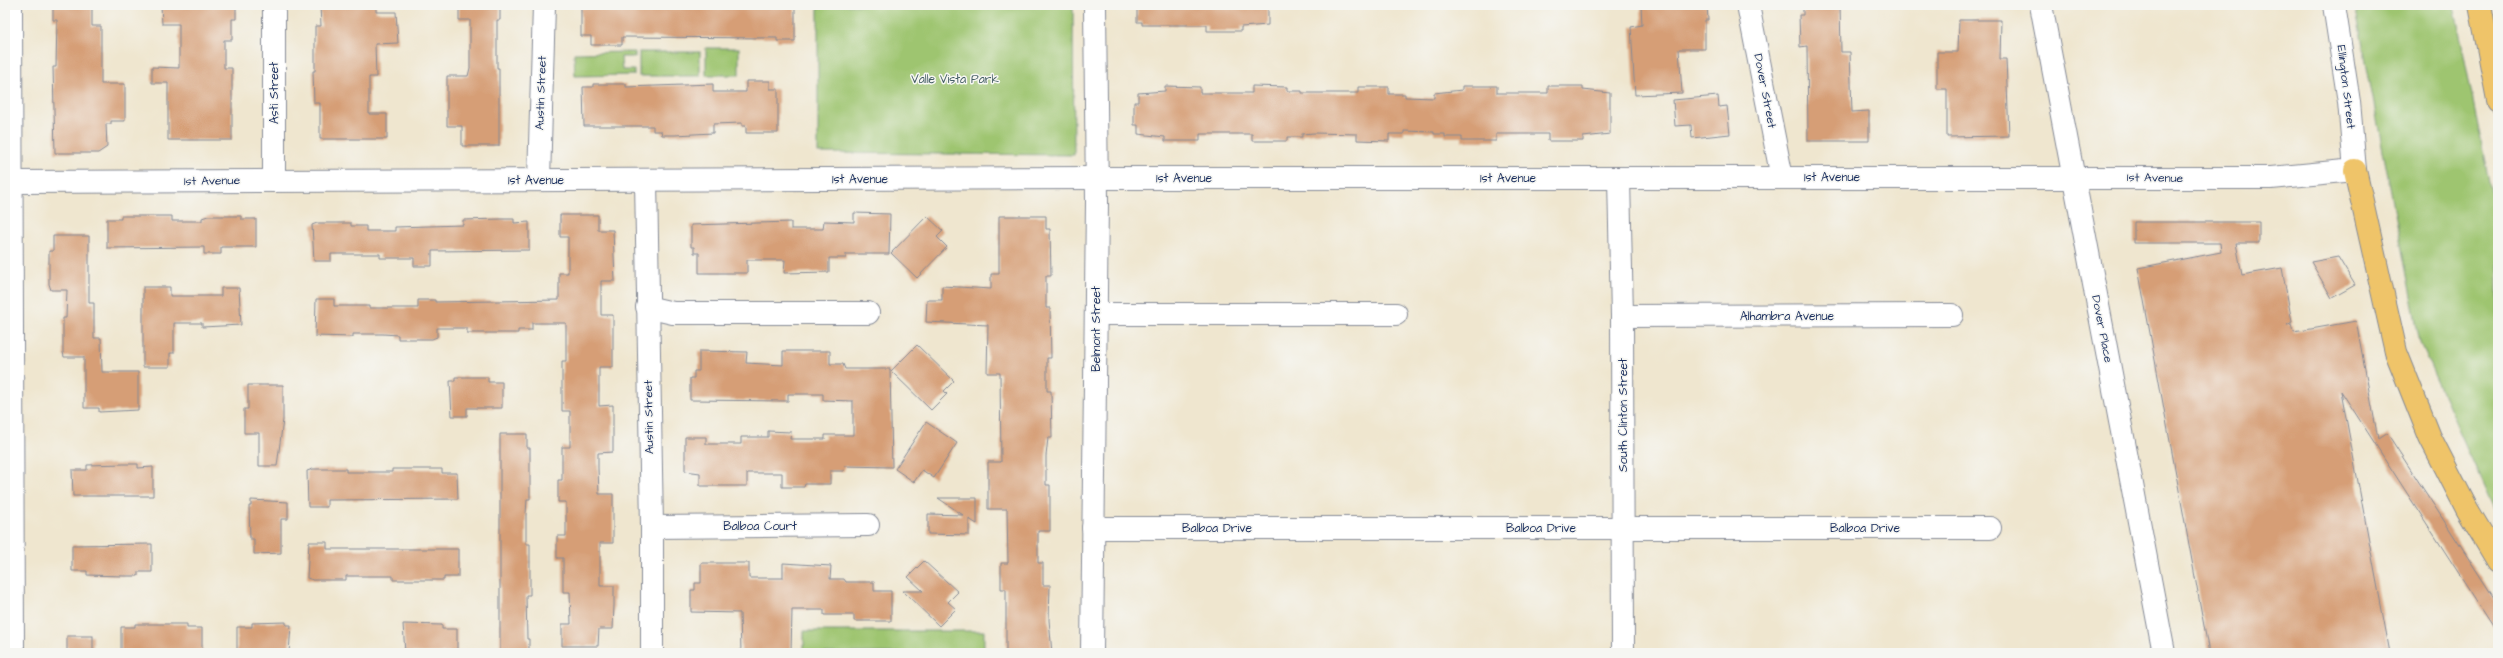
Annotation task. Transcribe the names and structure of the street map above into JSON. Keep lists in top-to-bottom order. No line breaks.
{"streets":{"street":["Ellington Street","Dover Street","Asti Street","Austin Street","1st Avenue","Alhambra Avenue","Belmont Street","Dover Place","South Clinton Street","Balboa Court","Balboa Drive"]},"crossings":[["Ellington Street","1st Avenue"],["Dover Street","1st Avenue"],["Asti Street","1st Avenue"],["Austin Street","1st Avenue"],["Austin Street","Balboa Court"],["1st Avenue","Belmont Street"],["1st Avenue","Dover Place"],["1st Avenue","South Clinton Street"],["Alhambra Avenue","South Clinton Street"],["Belmont Street","Balboa Drive"],["South Clinton Street","Balboa Drive"]],"parks":["Valle Vista Park"]}
